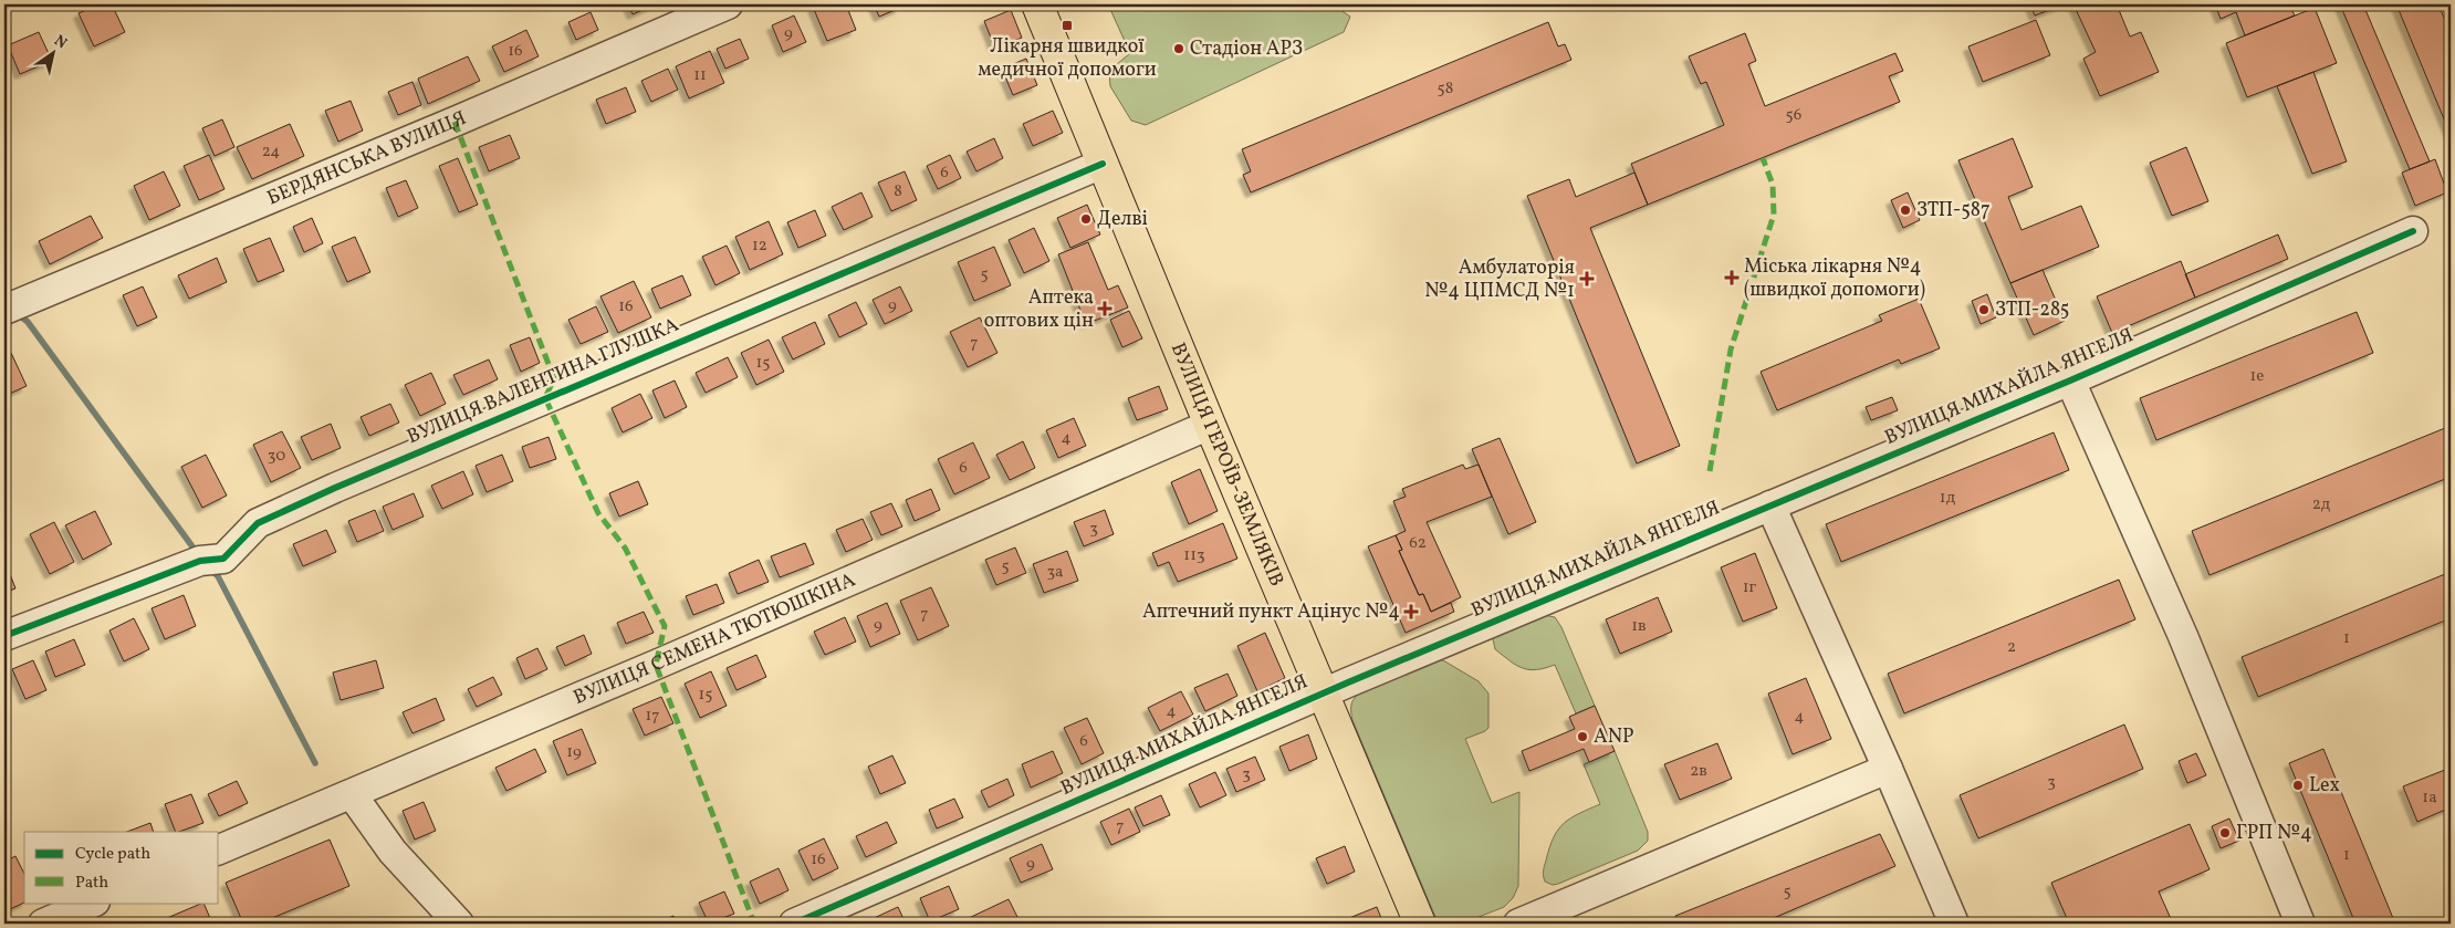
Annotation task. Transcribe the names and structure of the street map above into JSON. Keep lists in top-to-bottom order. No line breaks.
{"streets":{"main road":["ВУЛИЦЯ ГЕРОЇВ-ЗЕМЛЯКІВ"],"street":["БЕРДЯНСЬКА ВУЛИЦЯ","ВУЛИЦЯ ВАЛЕНТИНА ГЛУШКА","ВУЛИЦЯ МИХАЙЛА ЯНГЕЛЯ","ВУЛИЦЯ СЕМЕНА ТЮТЮШКІНА"]},"crossings":[["ВУЛИЦЯ ВАЛЕНТИНА ГЛУШКА","ВУЛИЦЯ ГЕРОЇВ-ЗЕМЛЯКІВ"],["ВУЛИЦЯ МИХАЙЛА ЯНГЕЛЯ","ВУЛИЦЯ ГЕРОЇВ-ЗЕМЛЯКІВ"],["ВУЛИЦЯ ГЕРОЇВ-ЗЕМЛЯКІВ","ВУЛИЦЯ СЕМЕНА ТЮТЮШКІНА"]],"places":{"transit":["Лікарня швидкої медичної допомоги"],"other":["Стадіон АРЗ","ЗТП-587","Делві","ЗТП-285","ANP","Lex","ГРП №4"],"health":["Міська лікарня №4 (швидкої допомоги)","Амбулаторія №4 ЦПМСД №1","Аптека оптових цін","Аптечний пункт Ацінус №4"]},"house_numbers":["9","16","11","58","56","24","6","8","12","5","9","16","7","15","1е","4","30","6","1д","2д","3","62","113","5","3а","1г","7","9","1в","1","2","15","4","17","4","6","19","2в","3","3","1а","7","1","16","9","5"],"legend":["Cycle path","Path"],"north":"top right"}
